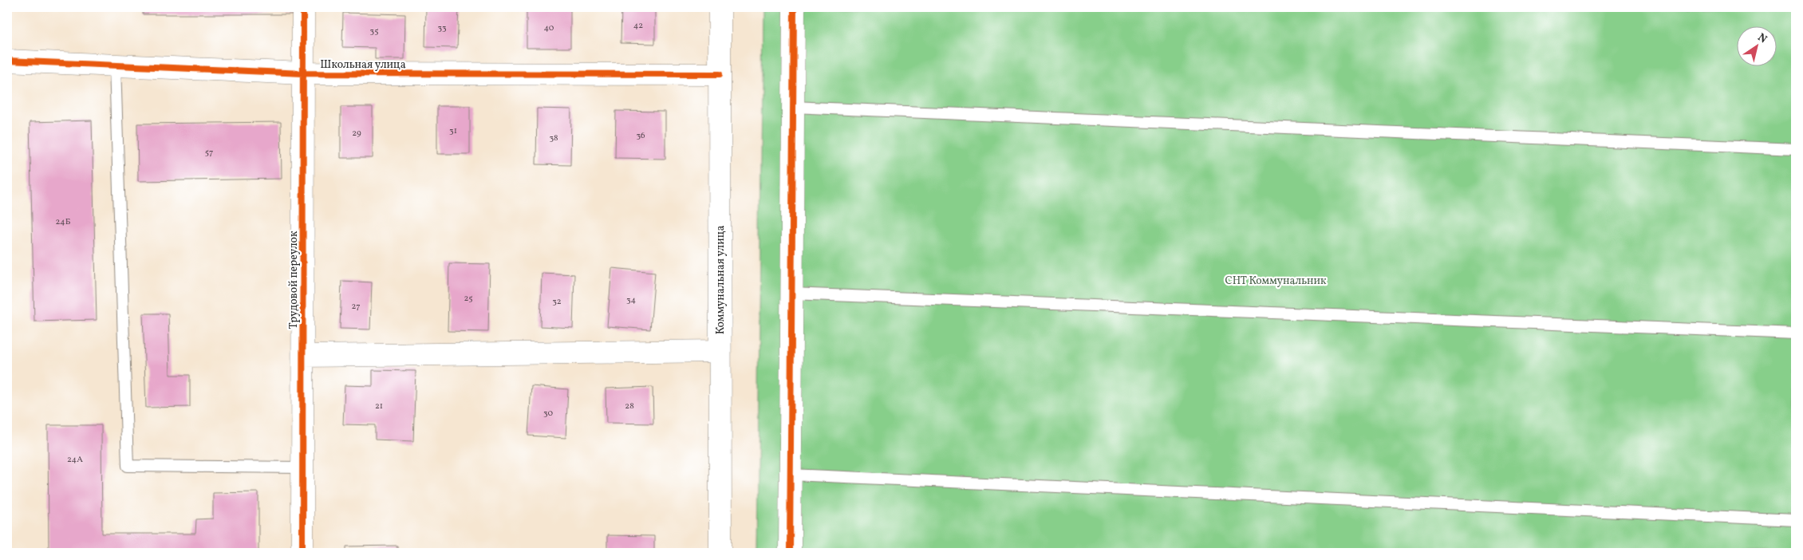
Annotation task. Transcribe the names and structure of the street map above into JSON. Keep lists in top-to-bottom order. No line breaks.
{"streets":{"street":["Школьная улица","Трудовой переулок","Коммунальная улица"]},"crossings":[["Школьная улица","Трудовой переулок"],["Школьная улица","Коммунальная улица"]],"parks":["СНТ Коммунальник"],"house_numbers":["42","33","40","35","31","29","36","38","57","24Б","25","34","32","27","21","28","30","24А"],"north":"top right"}
